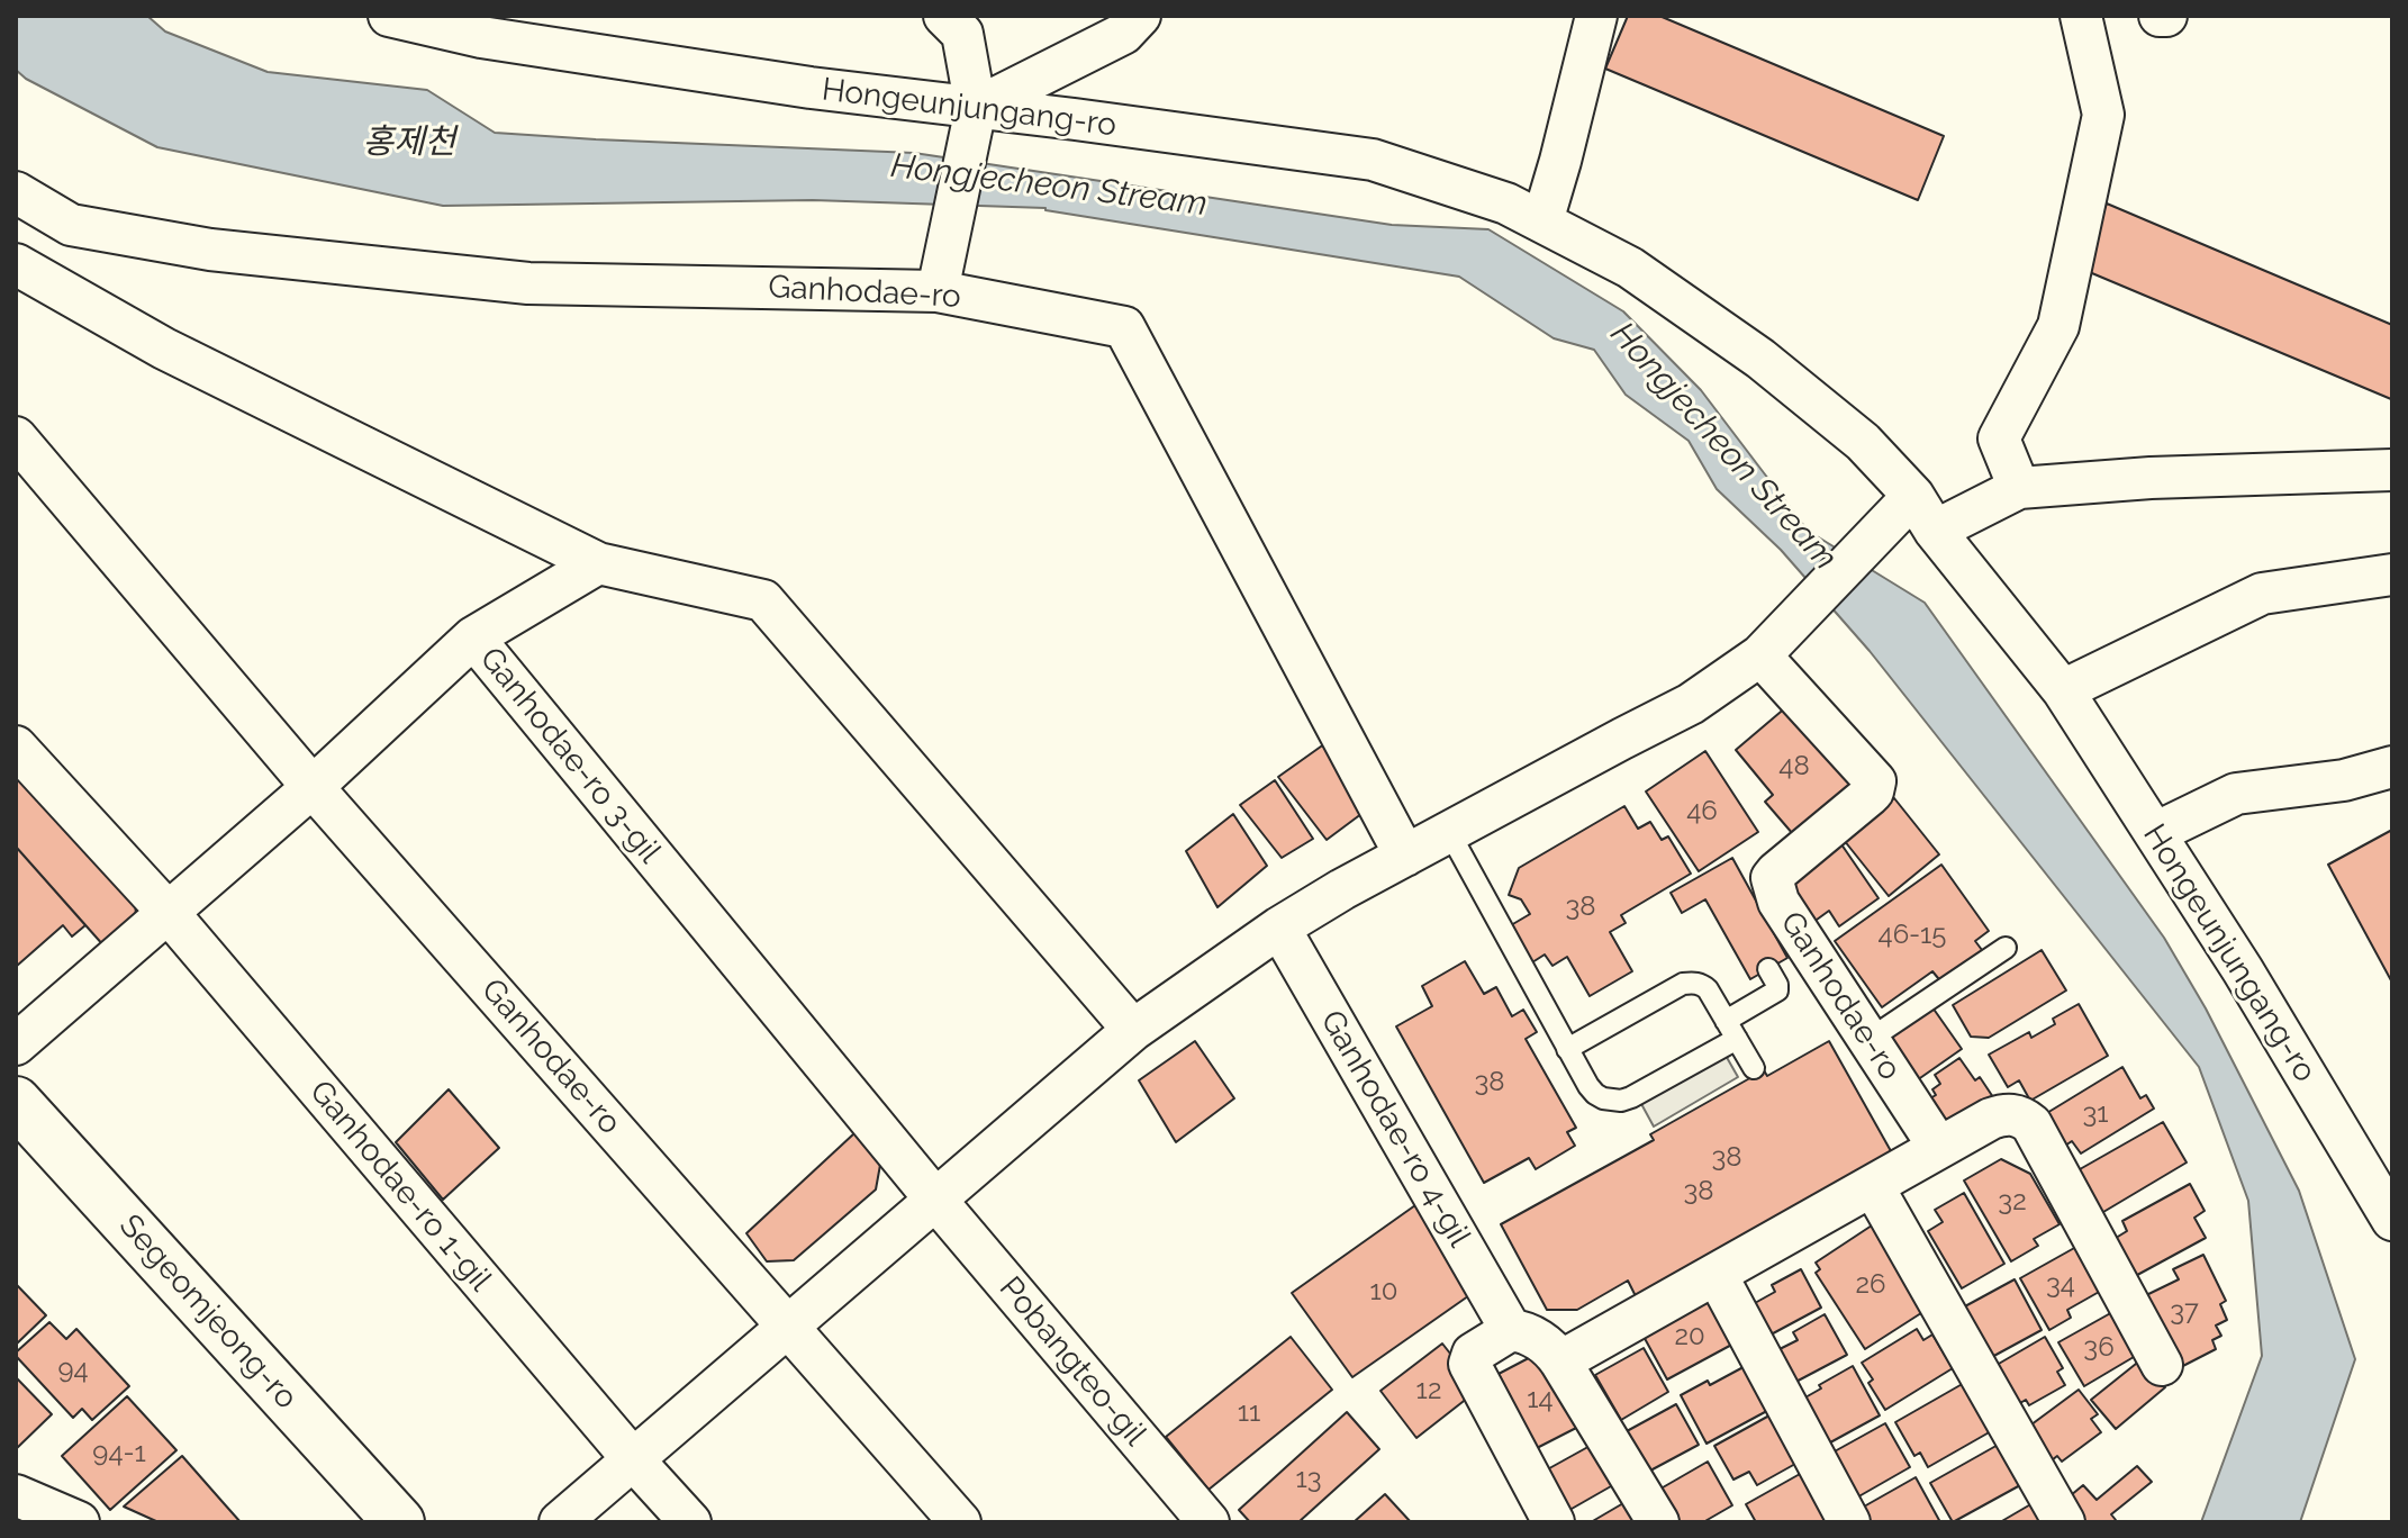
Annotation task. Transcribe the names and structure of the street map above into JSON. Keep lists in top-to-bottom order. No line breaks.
{"streets":{"main road":["Segeomjeong-ro"],"street":["Hongeunjungang-ro","Ganhodae-ro","Ganhodae-ro 3-gil","Ganhodae-ro 4-gil","Ganhodae-ro 1-gil","Pobangteo-gil"]},"crossings":[["Ganhodae-ro 3-gil","Pobangteo-gil"]],"water":["홍제천","Hongjecheon Stream"],"house_numbers":["48","46","38","46-15","38","31","38","38","32","26","34","10","37","20","36","94","12","14","11","94-1","13"]}
